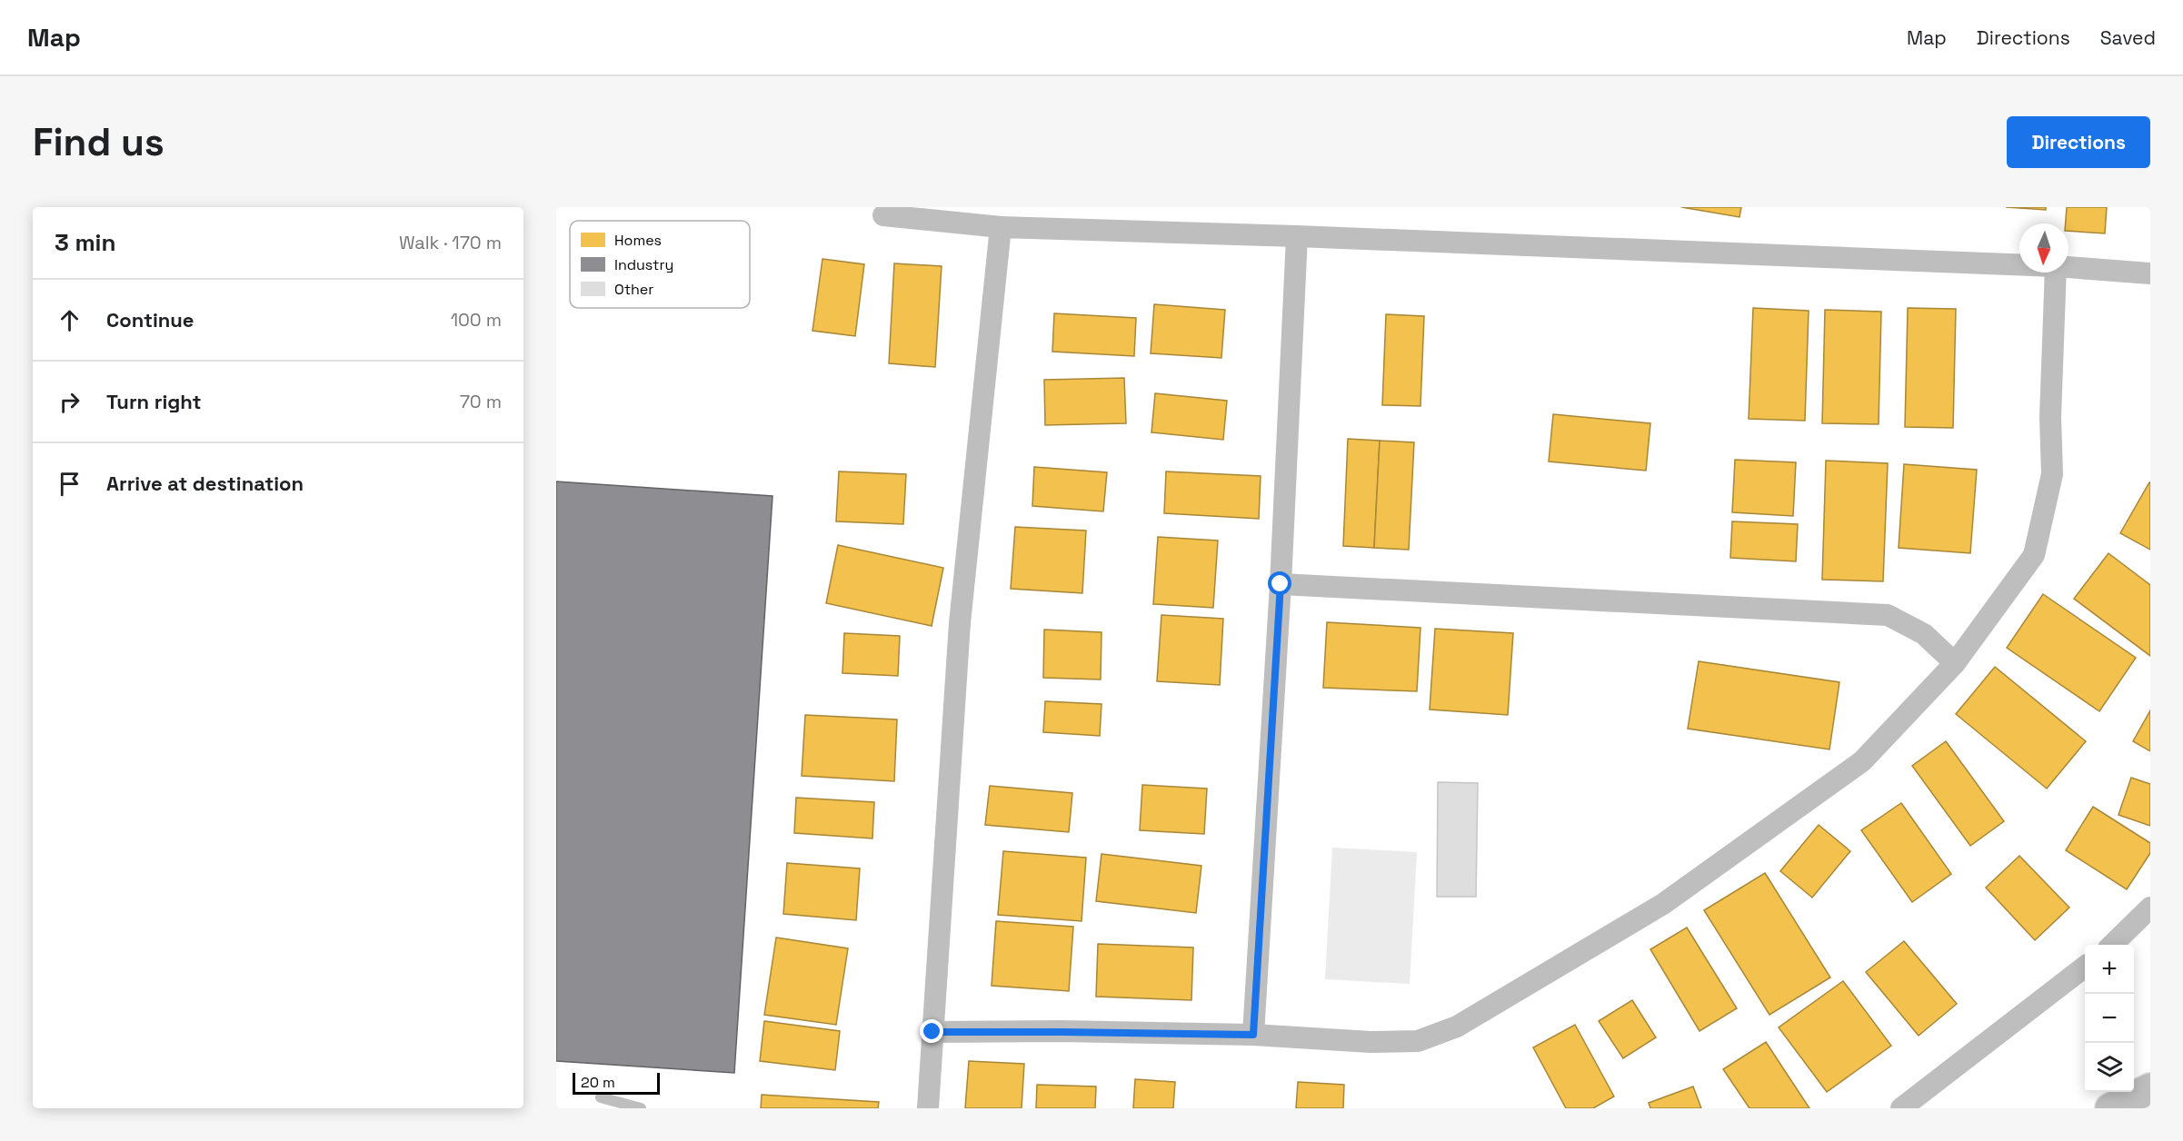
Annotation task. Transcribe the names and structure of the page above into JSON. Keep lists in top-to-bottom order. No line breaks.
{"legend":["Homes","Industry","Other"],"scale_bar":"20 m","north":"bottom","page":{"header":"Map","nav":["Map","Directions","Saved"],"buttons":"Directions","title":"Find us","heading":["3 min","Walk · 170 m"],"list":[["Continue","100 m"],["Turn right","70 m"],"Arrive at destination"],"map_buttons":["+","−"],"scale":"20 m"}}
